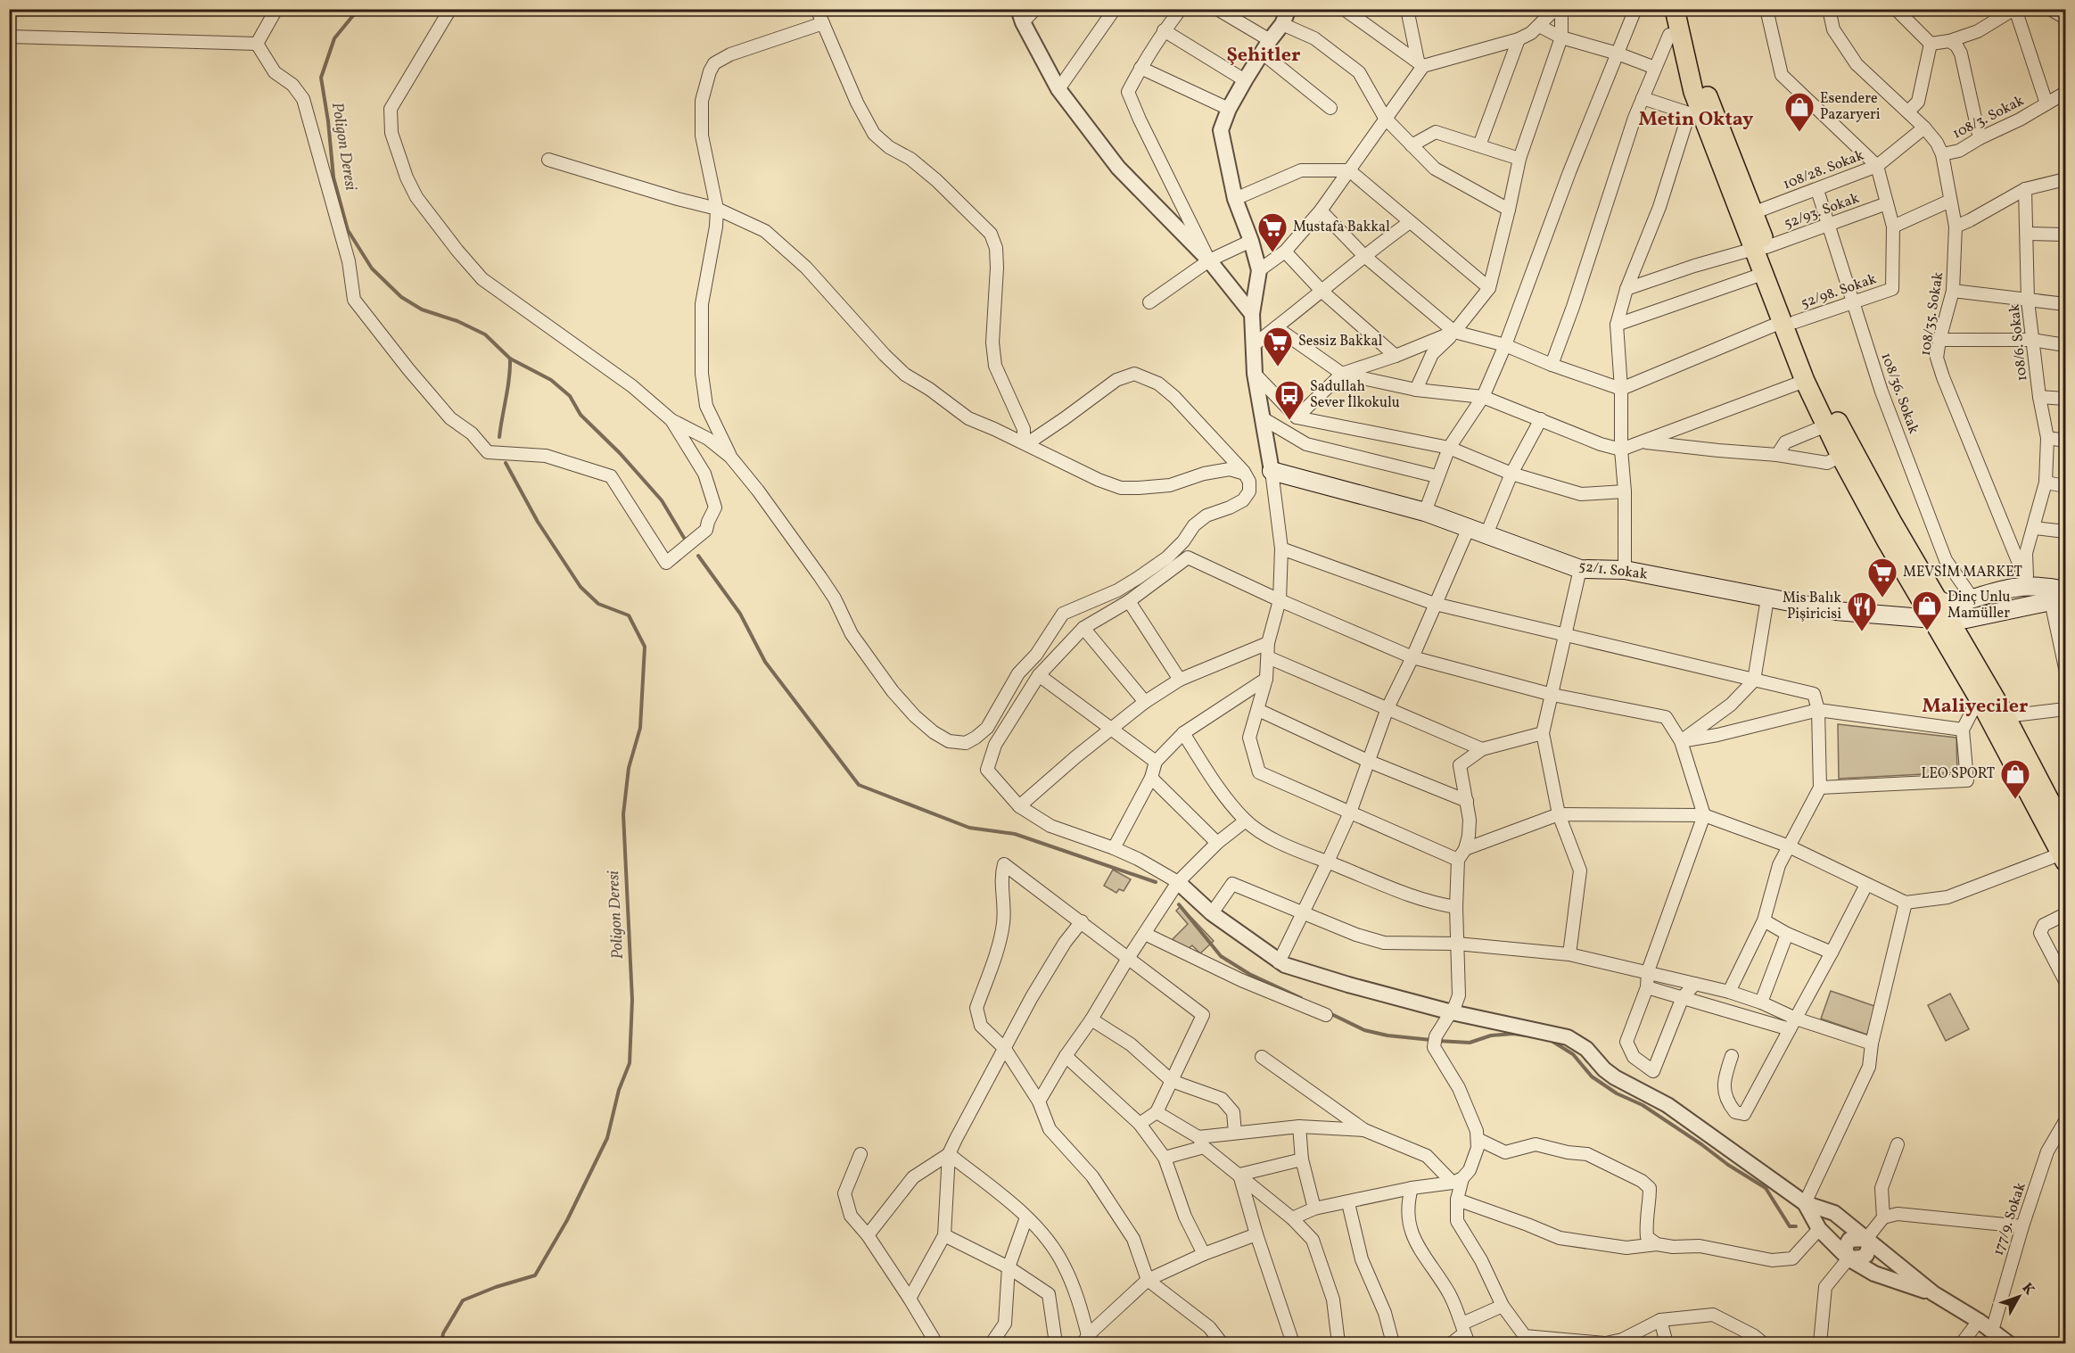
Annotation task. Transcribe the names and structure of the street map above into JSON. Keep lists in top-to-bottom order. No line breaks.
{"streets":{"main road":["52/1. Sokak"],"street":["108/3. Sokak","108/28. Sokak","52/93. Sokak","52/98. Sokak","108/35. Sokak","108/6. Sokak","108/36. Sokak","177/9. Sokak"]},"crossings":[["108/3. Sokak","108/35. Sokak"],["108/28. Sokak","108/35. Sokak"],["108/28. Sokak","108/36. Sokak"],["52/93. Sokak","108/36. Sokak"],["52/98. Sokak","108/36. Sokak"],["108/35. Sokak","108/6. Sokak"]],"districts":["Şehitler","Metin Oktay","Maliyeciler"],"water":["Poligon Deresi"],"places":{"shop":["Esendere Pazaryeri","Dinç Unlu Mamüller","LEO SPORT"],"supermarket":["Mustafa Bakkal","Sessiz Bakkal","MEVSİM MARKET"],"bus stop":["Sadullah Sever İlkokulu"],"restaurant":["Mis Balık Pişiricisi"]},"north":"top right"}
